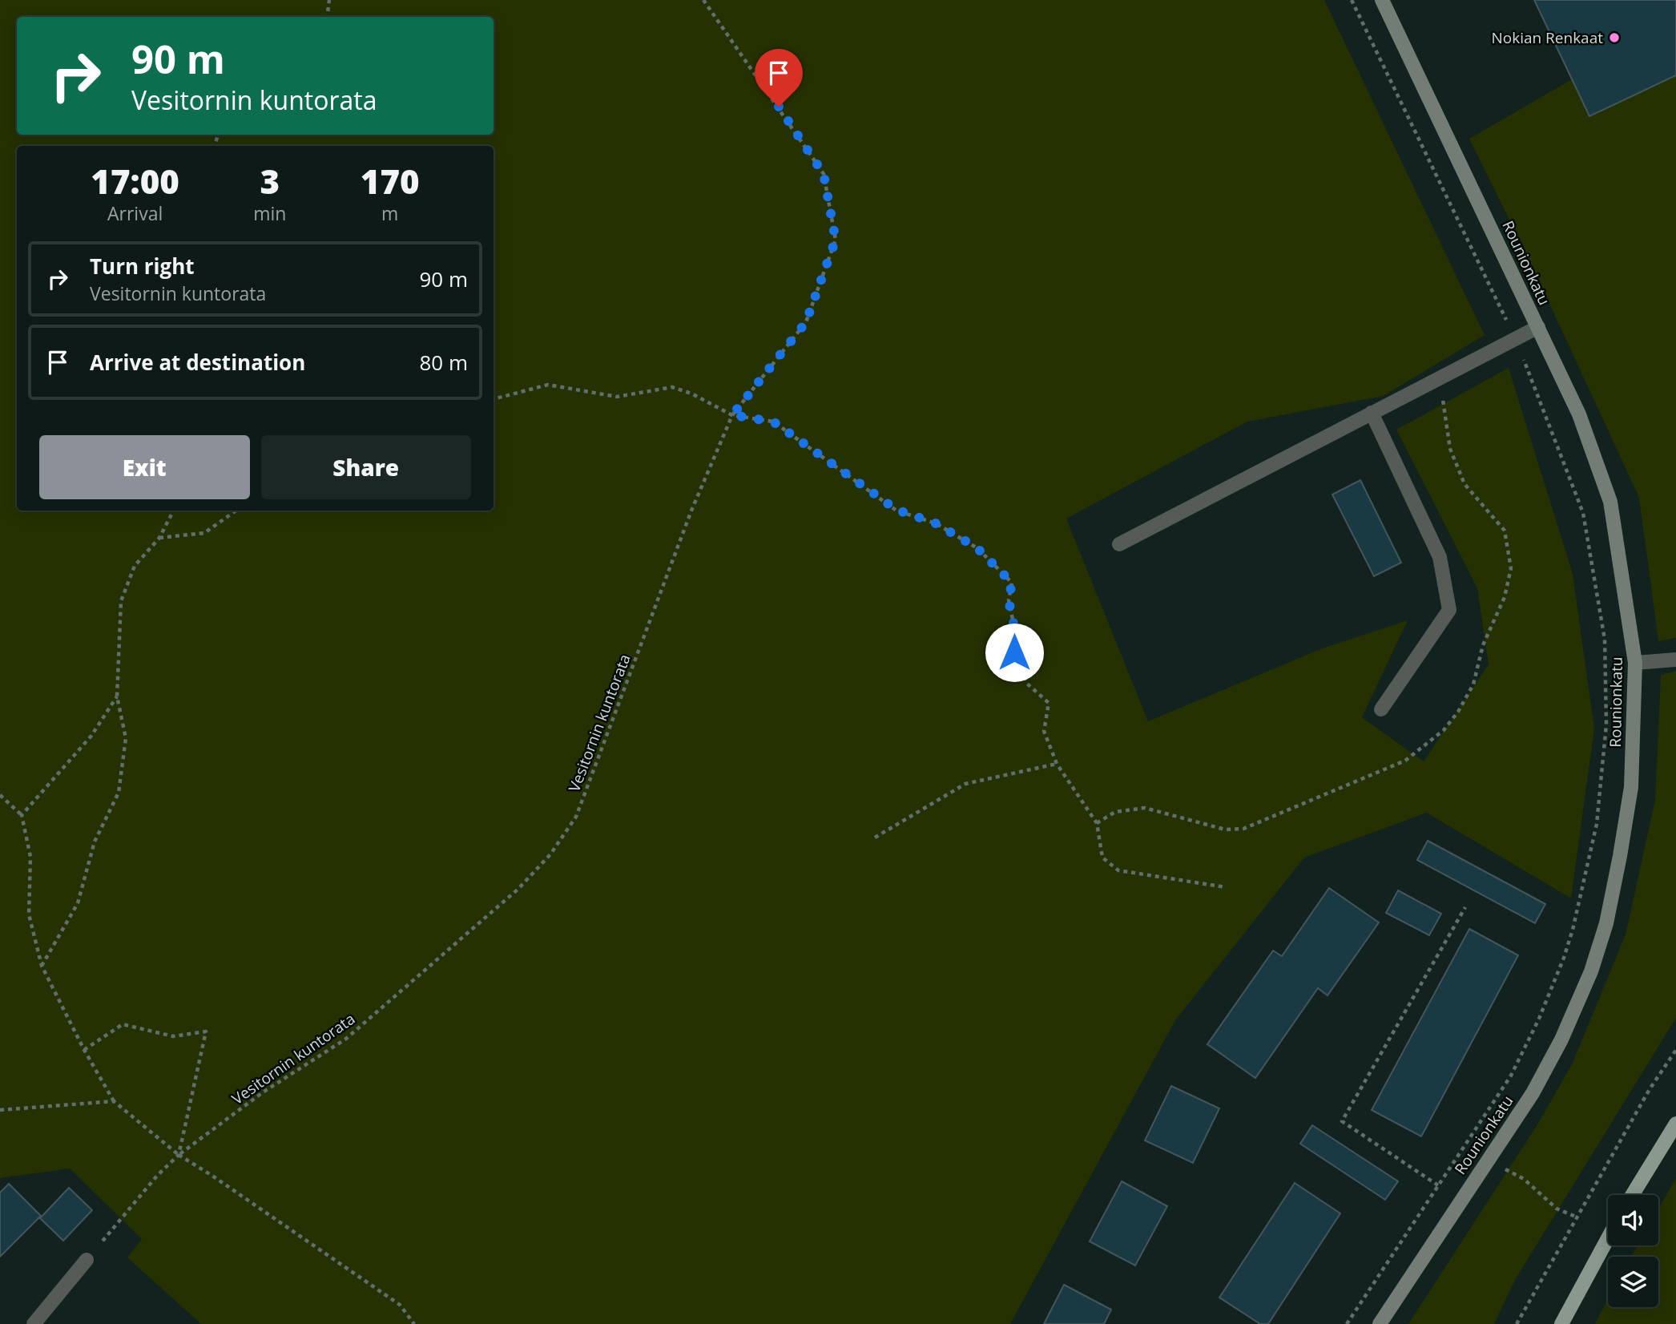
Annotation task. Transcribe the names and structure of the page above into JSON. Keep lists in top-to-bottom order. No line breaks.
{"streets":{"main road":["Rounionkatu"],"path":["Vesitornin kuntorata"]},"places":["Nokian Renkaat"],"page":{"turn":["90 m","Vesitornin kuntorata"],"eta":["17:00","Arrival","3","min","170","m"],"list":[{"name":"Turn right","note":"Vesitornin kuntorata","value":"90 m"},{"name":"Arrive at destination","value":"80 m"}],"buttons":["Exit","Share"]}}
